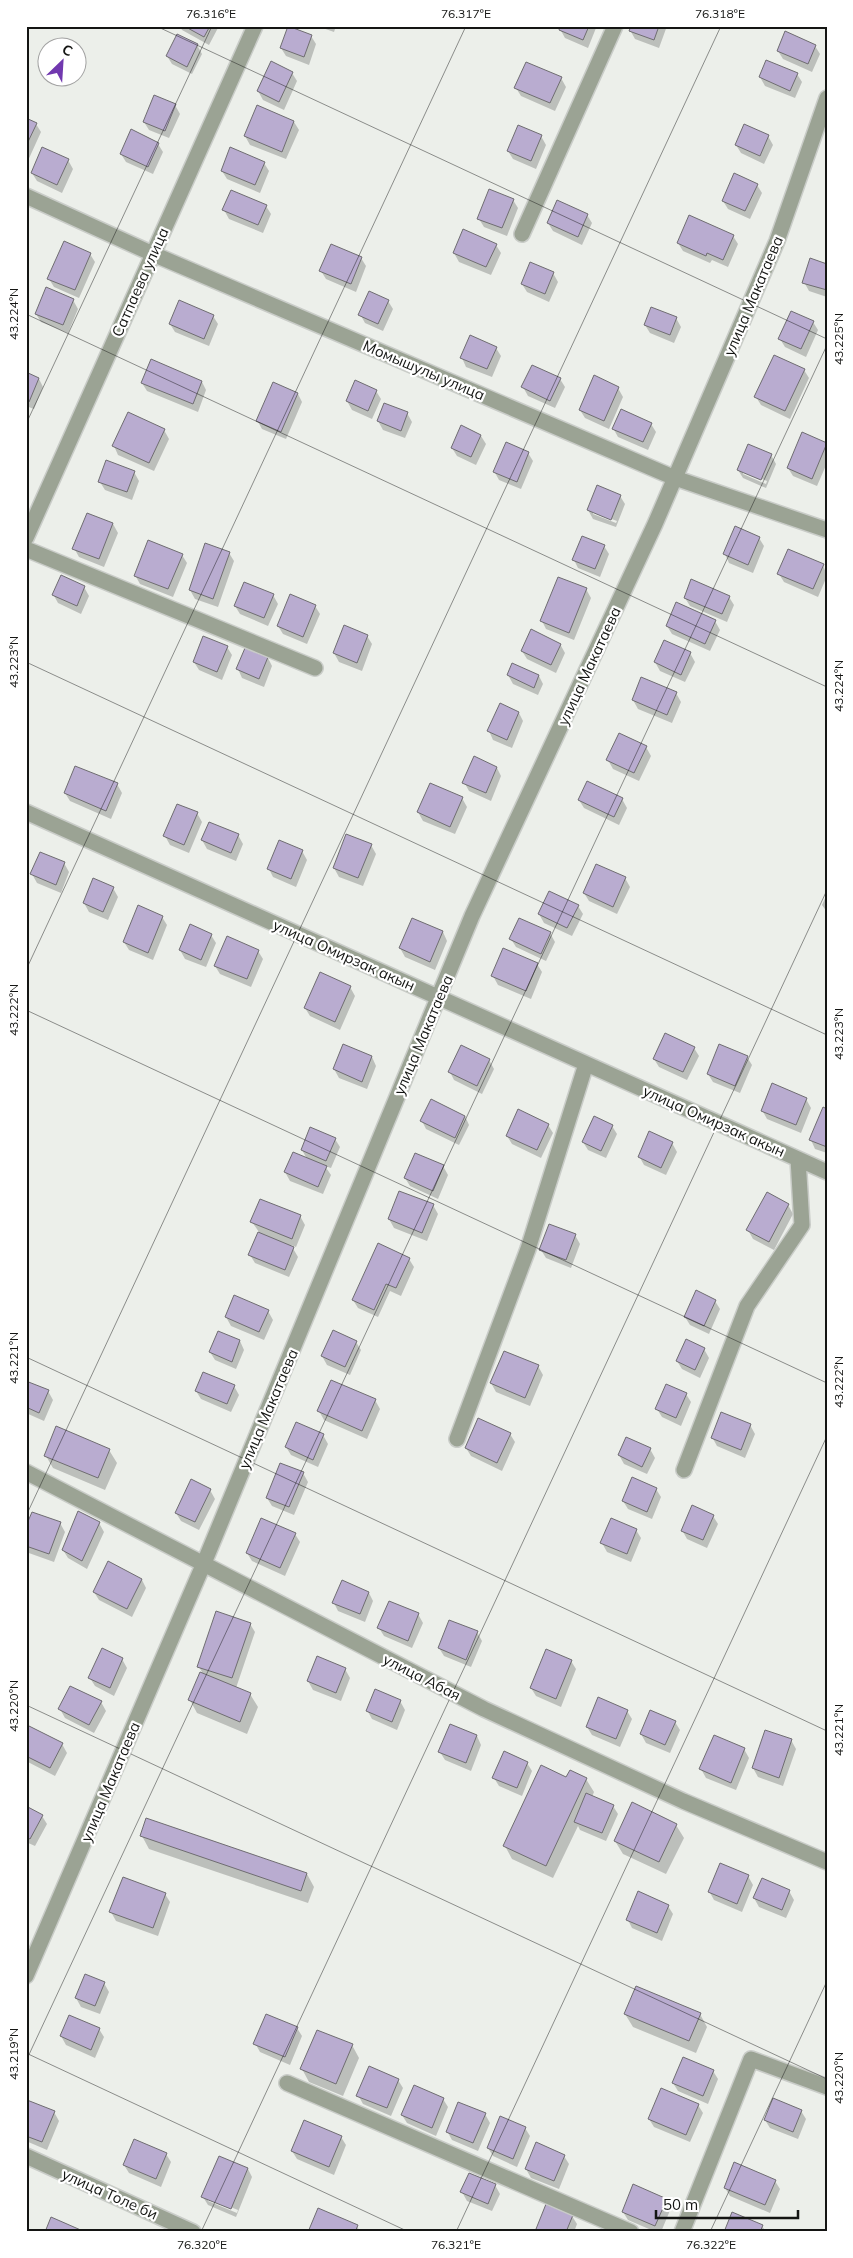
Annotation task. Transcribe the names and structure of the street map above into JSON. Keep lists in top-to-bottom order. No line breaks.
{"streets":{"street":["Сатпаева улица","улица Макатаева","Момышулы улица","улица Омирзак акын","улица Абая","улица Толе би"]},"crossings":[["Сатпаева улица","Момышулы улица"],["улица Макатаева","Момышулы улица"],["улица Макатаева","улица Омирзак акын"],["улица Макатаева","улица Абая"]],"scale_bar":"50 m","north":"top right","coordinates":["76.316°E","76.317°E","76.318°E","43.224°N","43.225°N","43.223°N","43.222°N","43.221°N","43.220°N","43.219°N","76.320°E","76.321°E","76.322°E"]}
